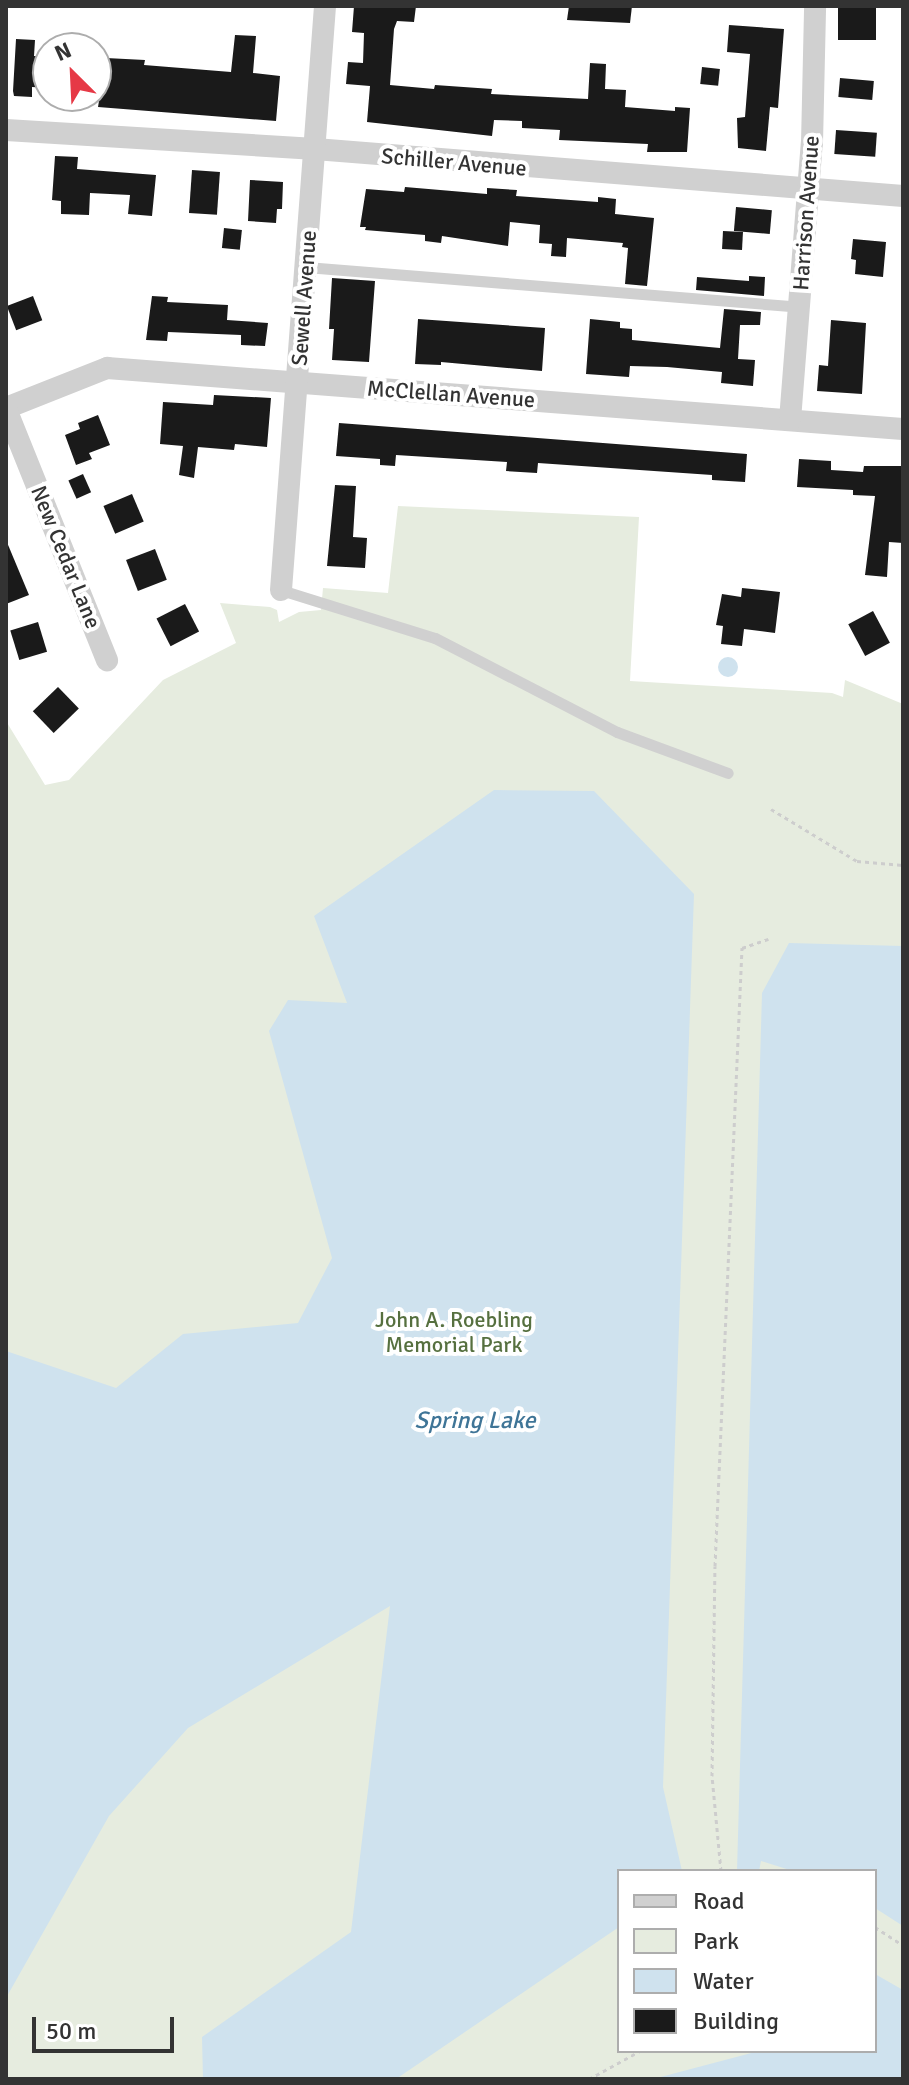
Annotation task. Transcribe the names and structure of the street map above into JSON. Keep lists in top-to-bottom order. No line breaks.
{"streets":{"street":["Schiller Avenue","Harrison Avenue","Sewell Avenue","McClellan Avenue","New Cedar Lane"]},"crossings":[["Schiller Avenue","Harrison Avenue"],["Schiller Avenue","Sewell Avenue"],["Harrison Avenue","McClellan Avenue"],["Sewell Avenue","McClellan Avenue"],["McClellan Avenue","New Cedar Lane"]],"water":["Spring Lake"],"parks":["John A. Roebling Memorial Park"],"legend":["Road","Park","Water","Building"],"scale_bar":"50 m","north":"top left"}
